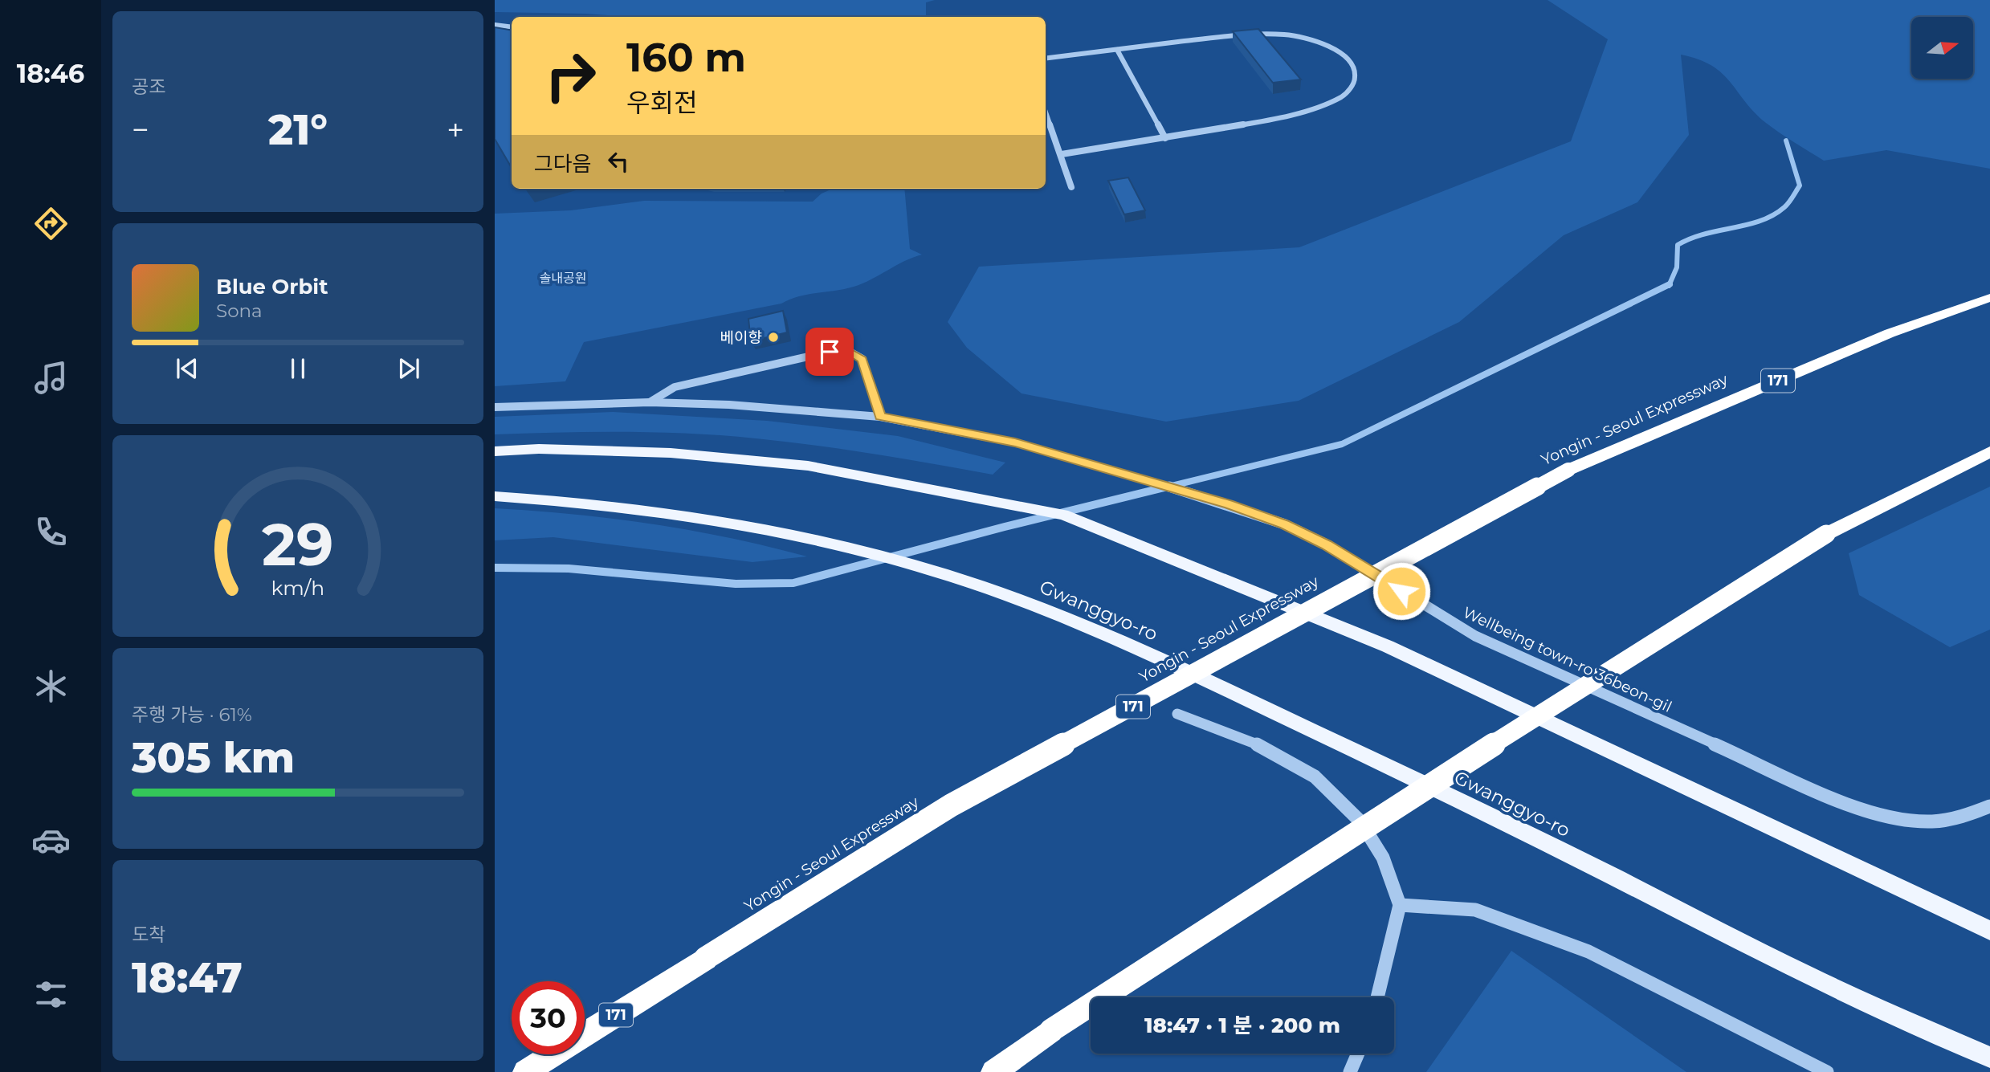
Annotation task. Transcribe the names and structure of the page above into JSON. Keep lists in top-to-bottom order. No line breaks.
{"streets":{"highway":["171","Yongin - Seoul Expressway"],"main road":["Gwanggyo-ro"],"street":["Wellbeing town-ro 36beon-gil"]},"parks":["솔내공원"],"places":["베이향"],"north":"right","page":{"tabs":"18:46","tile":["공조",["주행 가능 · 61%","305 km"],["도착","18:47"]],"turn":["160 m","우회전"],"heat":["−","21°","+"],"then":"그다음","song":["Blue Orbit","Sona"],"limit":"30","trip":"18:47 · 1 분 · 200 m","gauge":["29","km/h"]}}
